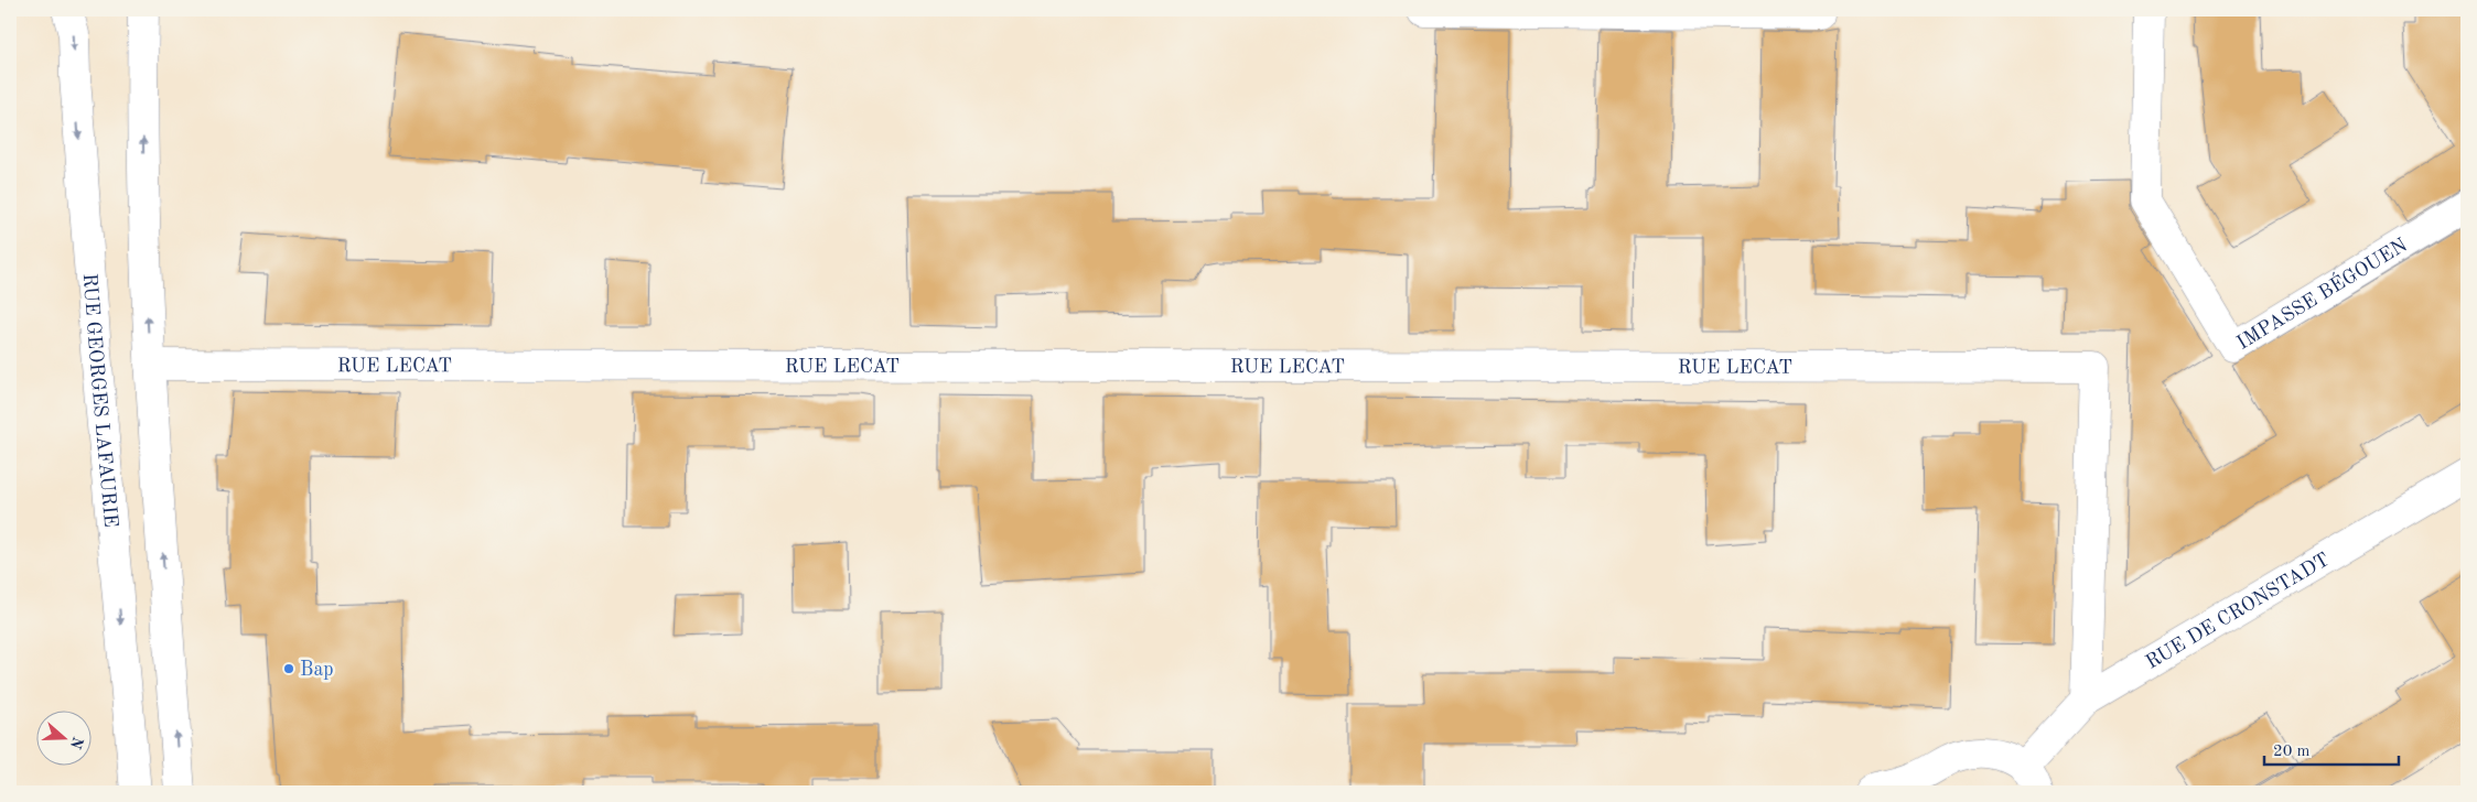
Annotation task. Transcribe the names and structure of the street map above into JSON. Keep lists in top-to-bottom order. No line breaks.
{"streets":{"street":["IMPASSE BÉGOUEN","RUE LECAT","RUE GEORGES LAFAURIE","RUE DE CRONSTADT"]},"crossings":[["RUE LECAT","RUE DE CRONSTADT"]],"places":["Bap"],"scale_bar":"20 m","north":"right"}
